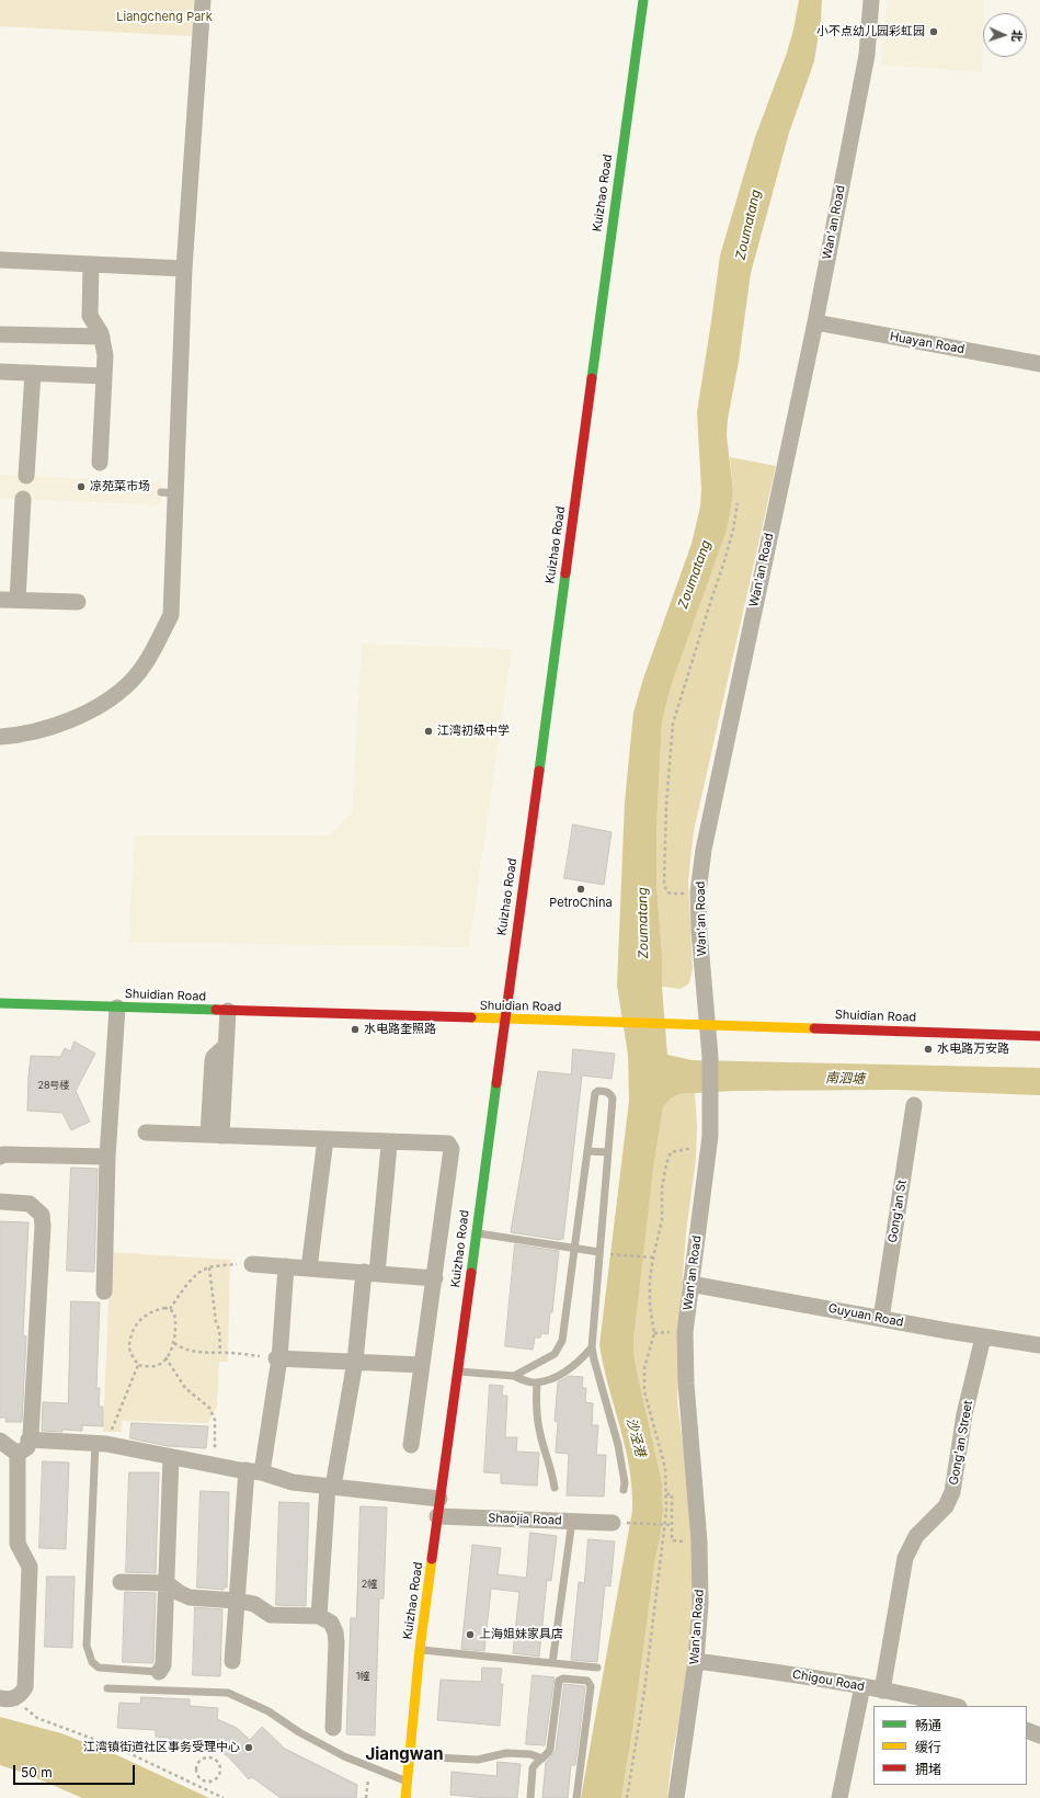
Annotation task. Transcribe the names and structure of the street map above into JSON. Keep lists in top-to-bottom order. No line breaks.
{"streets":{"main road":["Kuizhao Road","Shuidian Road"],"street":["Wan'an Road","Huayan Road","Gong'an St","Guyuan Road","Gong'an Street","Shaojia Road","Chigou Road"]},"crossings":[["Kuizhao Road","Shuidian Road"],["Kuizhao Road","Shaojia Road"],["Wan'an Road","Huayan Road"],["Wan'an Road","Shuidian Road"],["Wan'an Road","Guyuan Road"],["Wan'an Road","Chigou Road"],["Gong'an St","Guyuan Road"],["Guyuan Road","Gong'an Street"],["Gong'an Street","Chigou Road"]],"districts":["Jiangwan"],"water":["Zoumatang","南泗塘","沙泾港"],"parks":["Liangcheng Park"],"places":["小不点幼儿园彩虹园","凉苑菜市场","江湾初级中学","PetroChina","水电路奎照路","水电路万安路","上海姐妹家具店","江湾镇街道社区事务受理中心"],"house_numbers":["28号楼","2幢","1幢"],"legend":["畅通","缓行","拥堵"],"scale_bar":"50 m","north":"right"}
